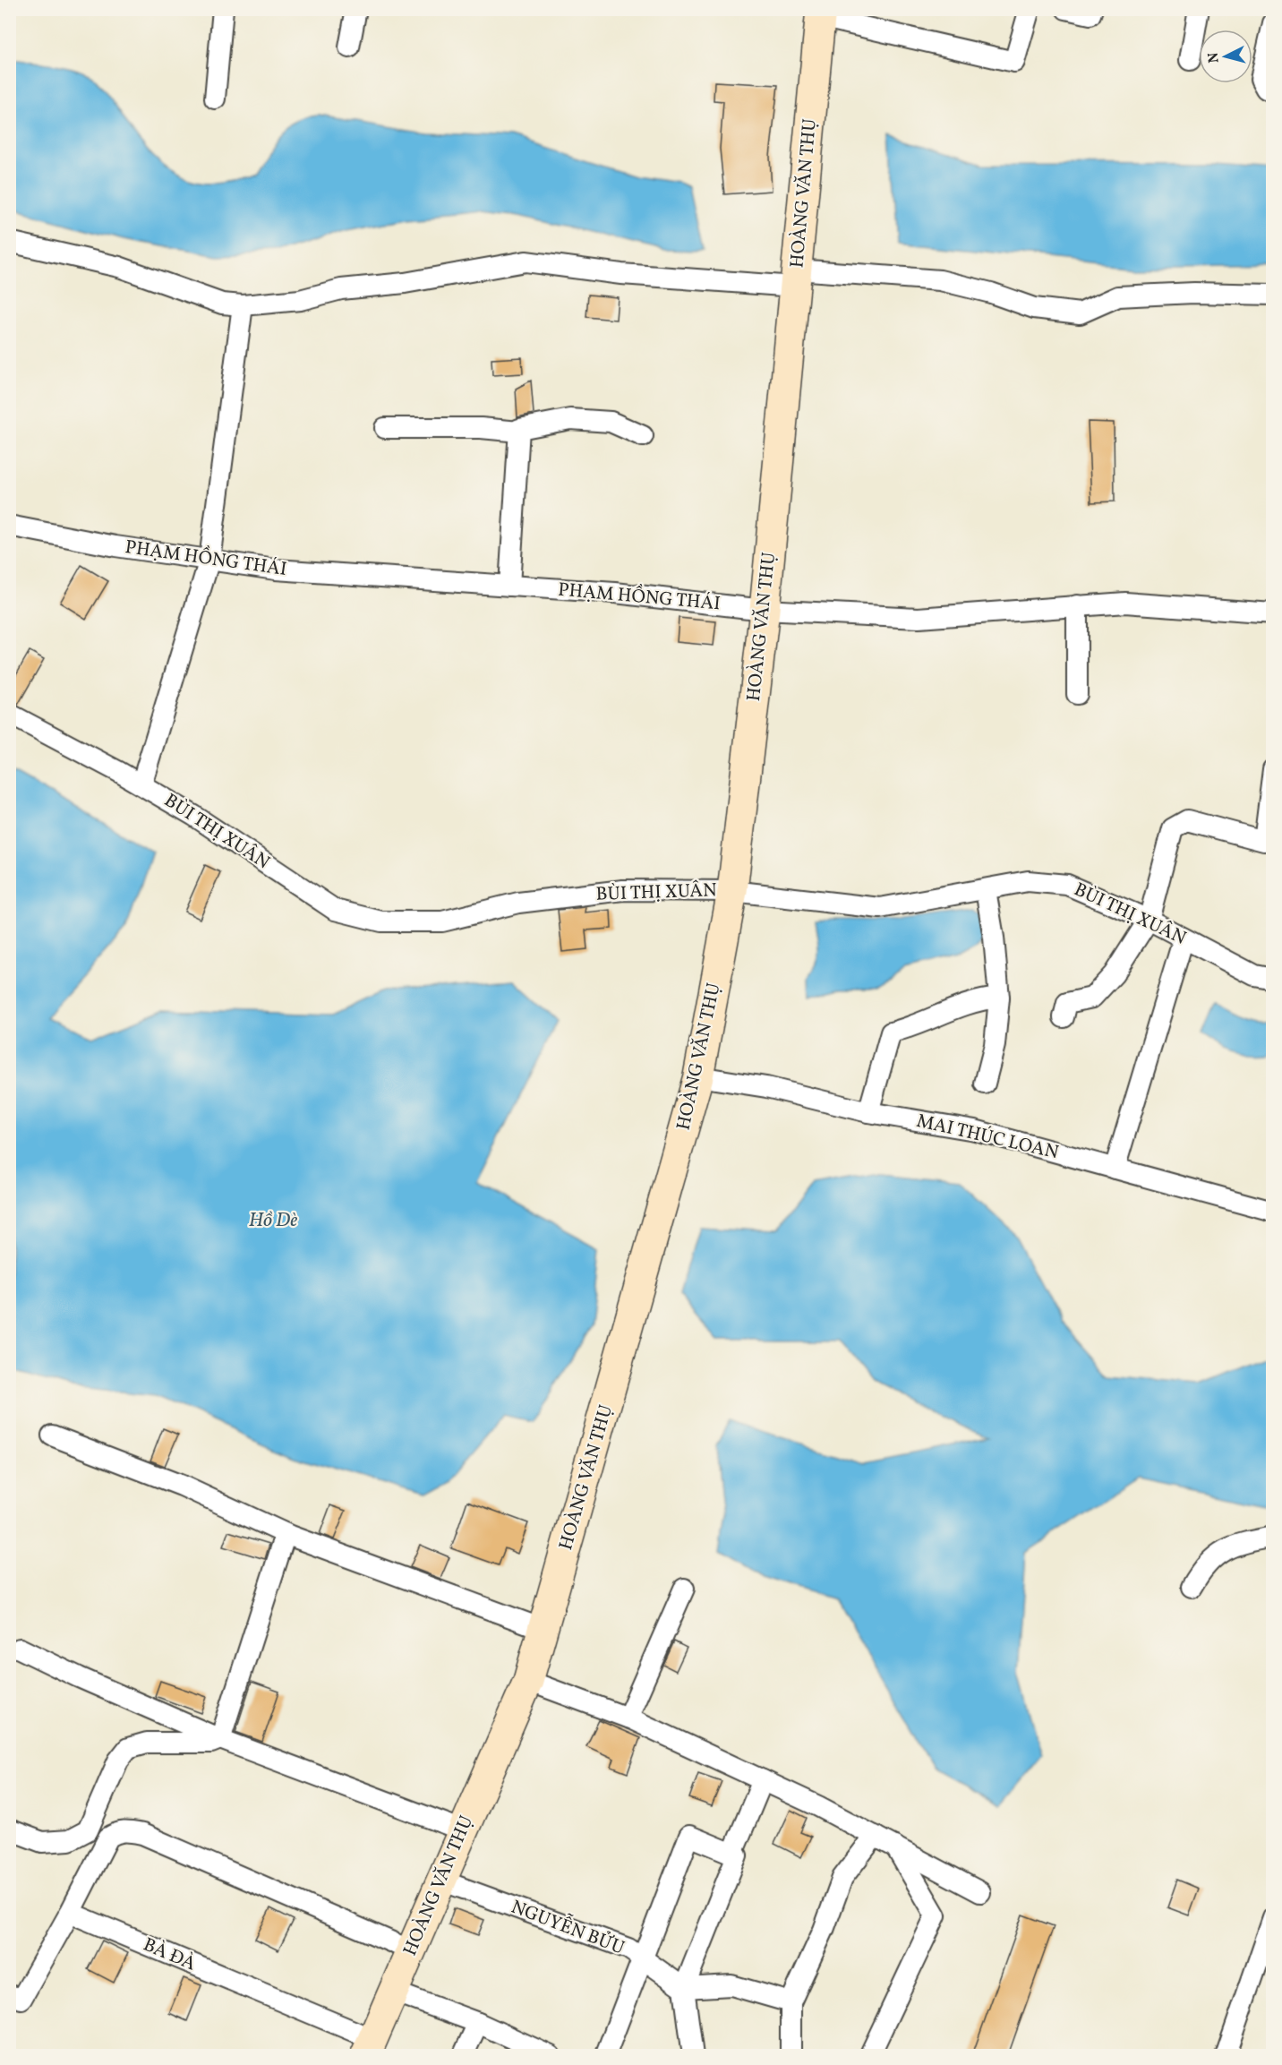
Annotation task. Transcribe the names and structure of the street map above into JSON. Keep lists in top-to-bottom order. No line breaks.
{"streets":{"main road":["HOÀNG VĂN THỤ"],"street":["PHẠM HỒNG THÁI","BÙI THỊ XUÂN","MAI THÚC LOAN","NGUYỄN BỬU","BÀ ĐÀ"]},"crossings":[["HOÀNG VĂN THỤ","PHẠM HỒNG THÁI"],["HOÀNG VĂN THỤ","BÙI THỊ XUÂN"],["HOÀNG VĂN THỤ","MAI THÚC LOAN"],["HOÀNG VĂN THỤ","NGUYỄN BỬU"],["HOÀNG VĂN THỤ","BÀ ĐÀ"]],"water":["Hồ Dè"],"north":"left"}
